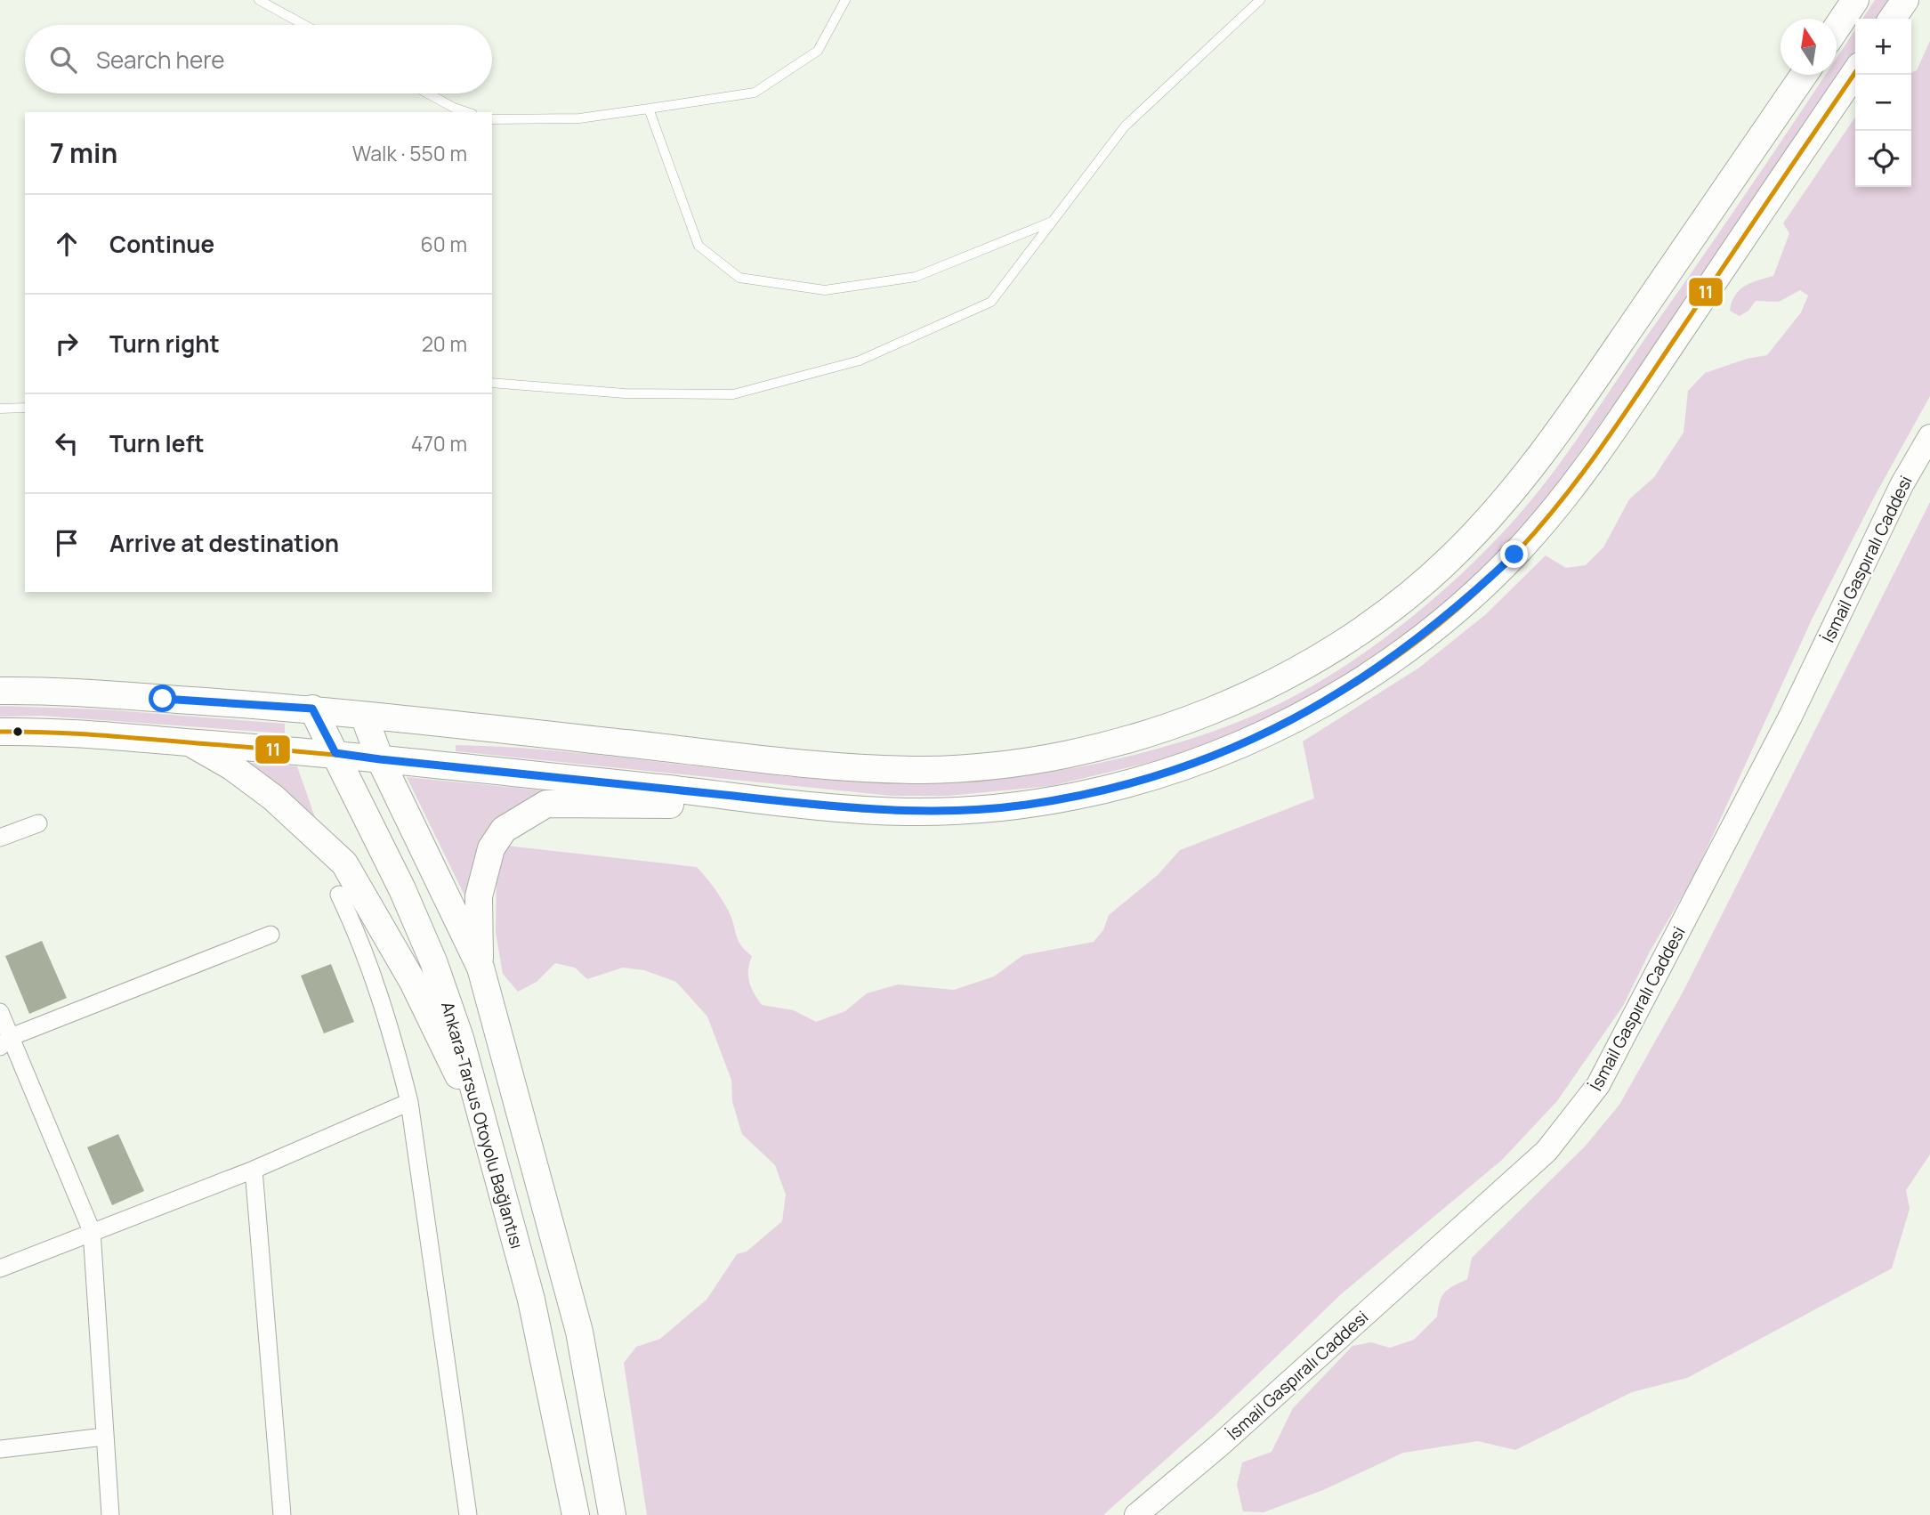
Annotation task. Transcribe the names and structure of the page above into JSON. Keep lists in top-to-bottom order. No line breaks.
{"streets":{"main road":["İsmail Gaspıralı Caddesi","Ankara-Tarsus Otoyolu Bağlantısı"]},"lines":["transit line 11"],"north":"top","page":{"map_buttons":["+","−"],"search":"Search here","heading":["7 min","Walk · 550 m"],"list":[["Continue","60 m"],["Turn right","20 m"],["Turn left","470 m"],"Arrive at destination"]}}
